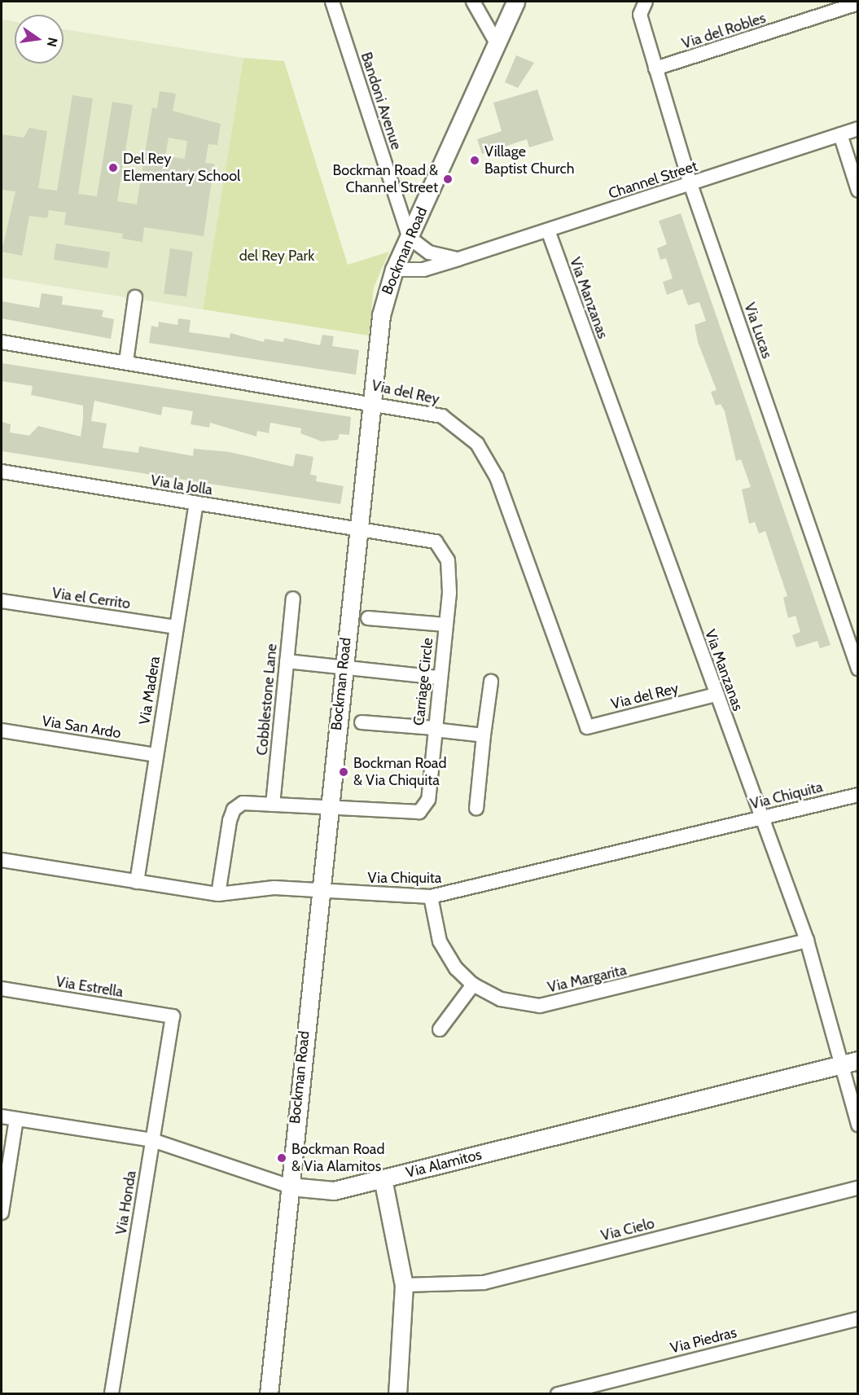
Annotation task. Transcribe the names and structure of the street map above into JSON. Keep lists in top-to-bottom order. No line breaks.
{"streets":{"street":["Via del Robles","Bandoni Avenue","Channel Street","Bockman Road","Via Manzanas","Via Lucas","Via del Rey","Via la Jolla","Via el Cerrito","Carriage Circle","Via Madera","Cobblestone Lane","Via San Ardo","Via Chiquita","Via Margarita","Via Estrella","Via Alamitos","Via Honda","Via Cielo","Via Piedras"]},"crossings":[["Via del Robles","Via Lucas"],["Bandoni Avenue","Bockman Road"],["Channel Street","Bockman Road"],["Channel Street","Via Manzanas"],["Channel Street","Via Lucas"],["Bockman Road","Via del Rey"],["Bockman Road","Via la Jolla"],["Bockman Road","Carriage Circle"],["Bockman Road","Via Chiquita"],["Bockman Road","Via Alamitos"],["Via Manzanas","Via del Rey"],["Via Manzanas","Via Chiquita"],["Via Manzanas","Via Margarita"],["Via Manzanas","Via Alamitos"],["Via la Jolla","Carriage Circle"],["Via la Jolla","Via Madera"],["Via el Cerrito","Via Madera"],["Via Madera","Via San Ardo"],["Via Madera","Via Chiquita"],["Via Chiquita","Via Margarita"],["Via Estrella","Via Honda"],["Via Alamitos","Via Honda"]],"parks":["del Rey Park"],"places":["Village Baptist Church","Del Rey Elementary School","Bockman Road & Channel Street","Bockman Road & Via Chiquita","Bockman Road & Via Alamitos"],"north":"right"}
